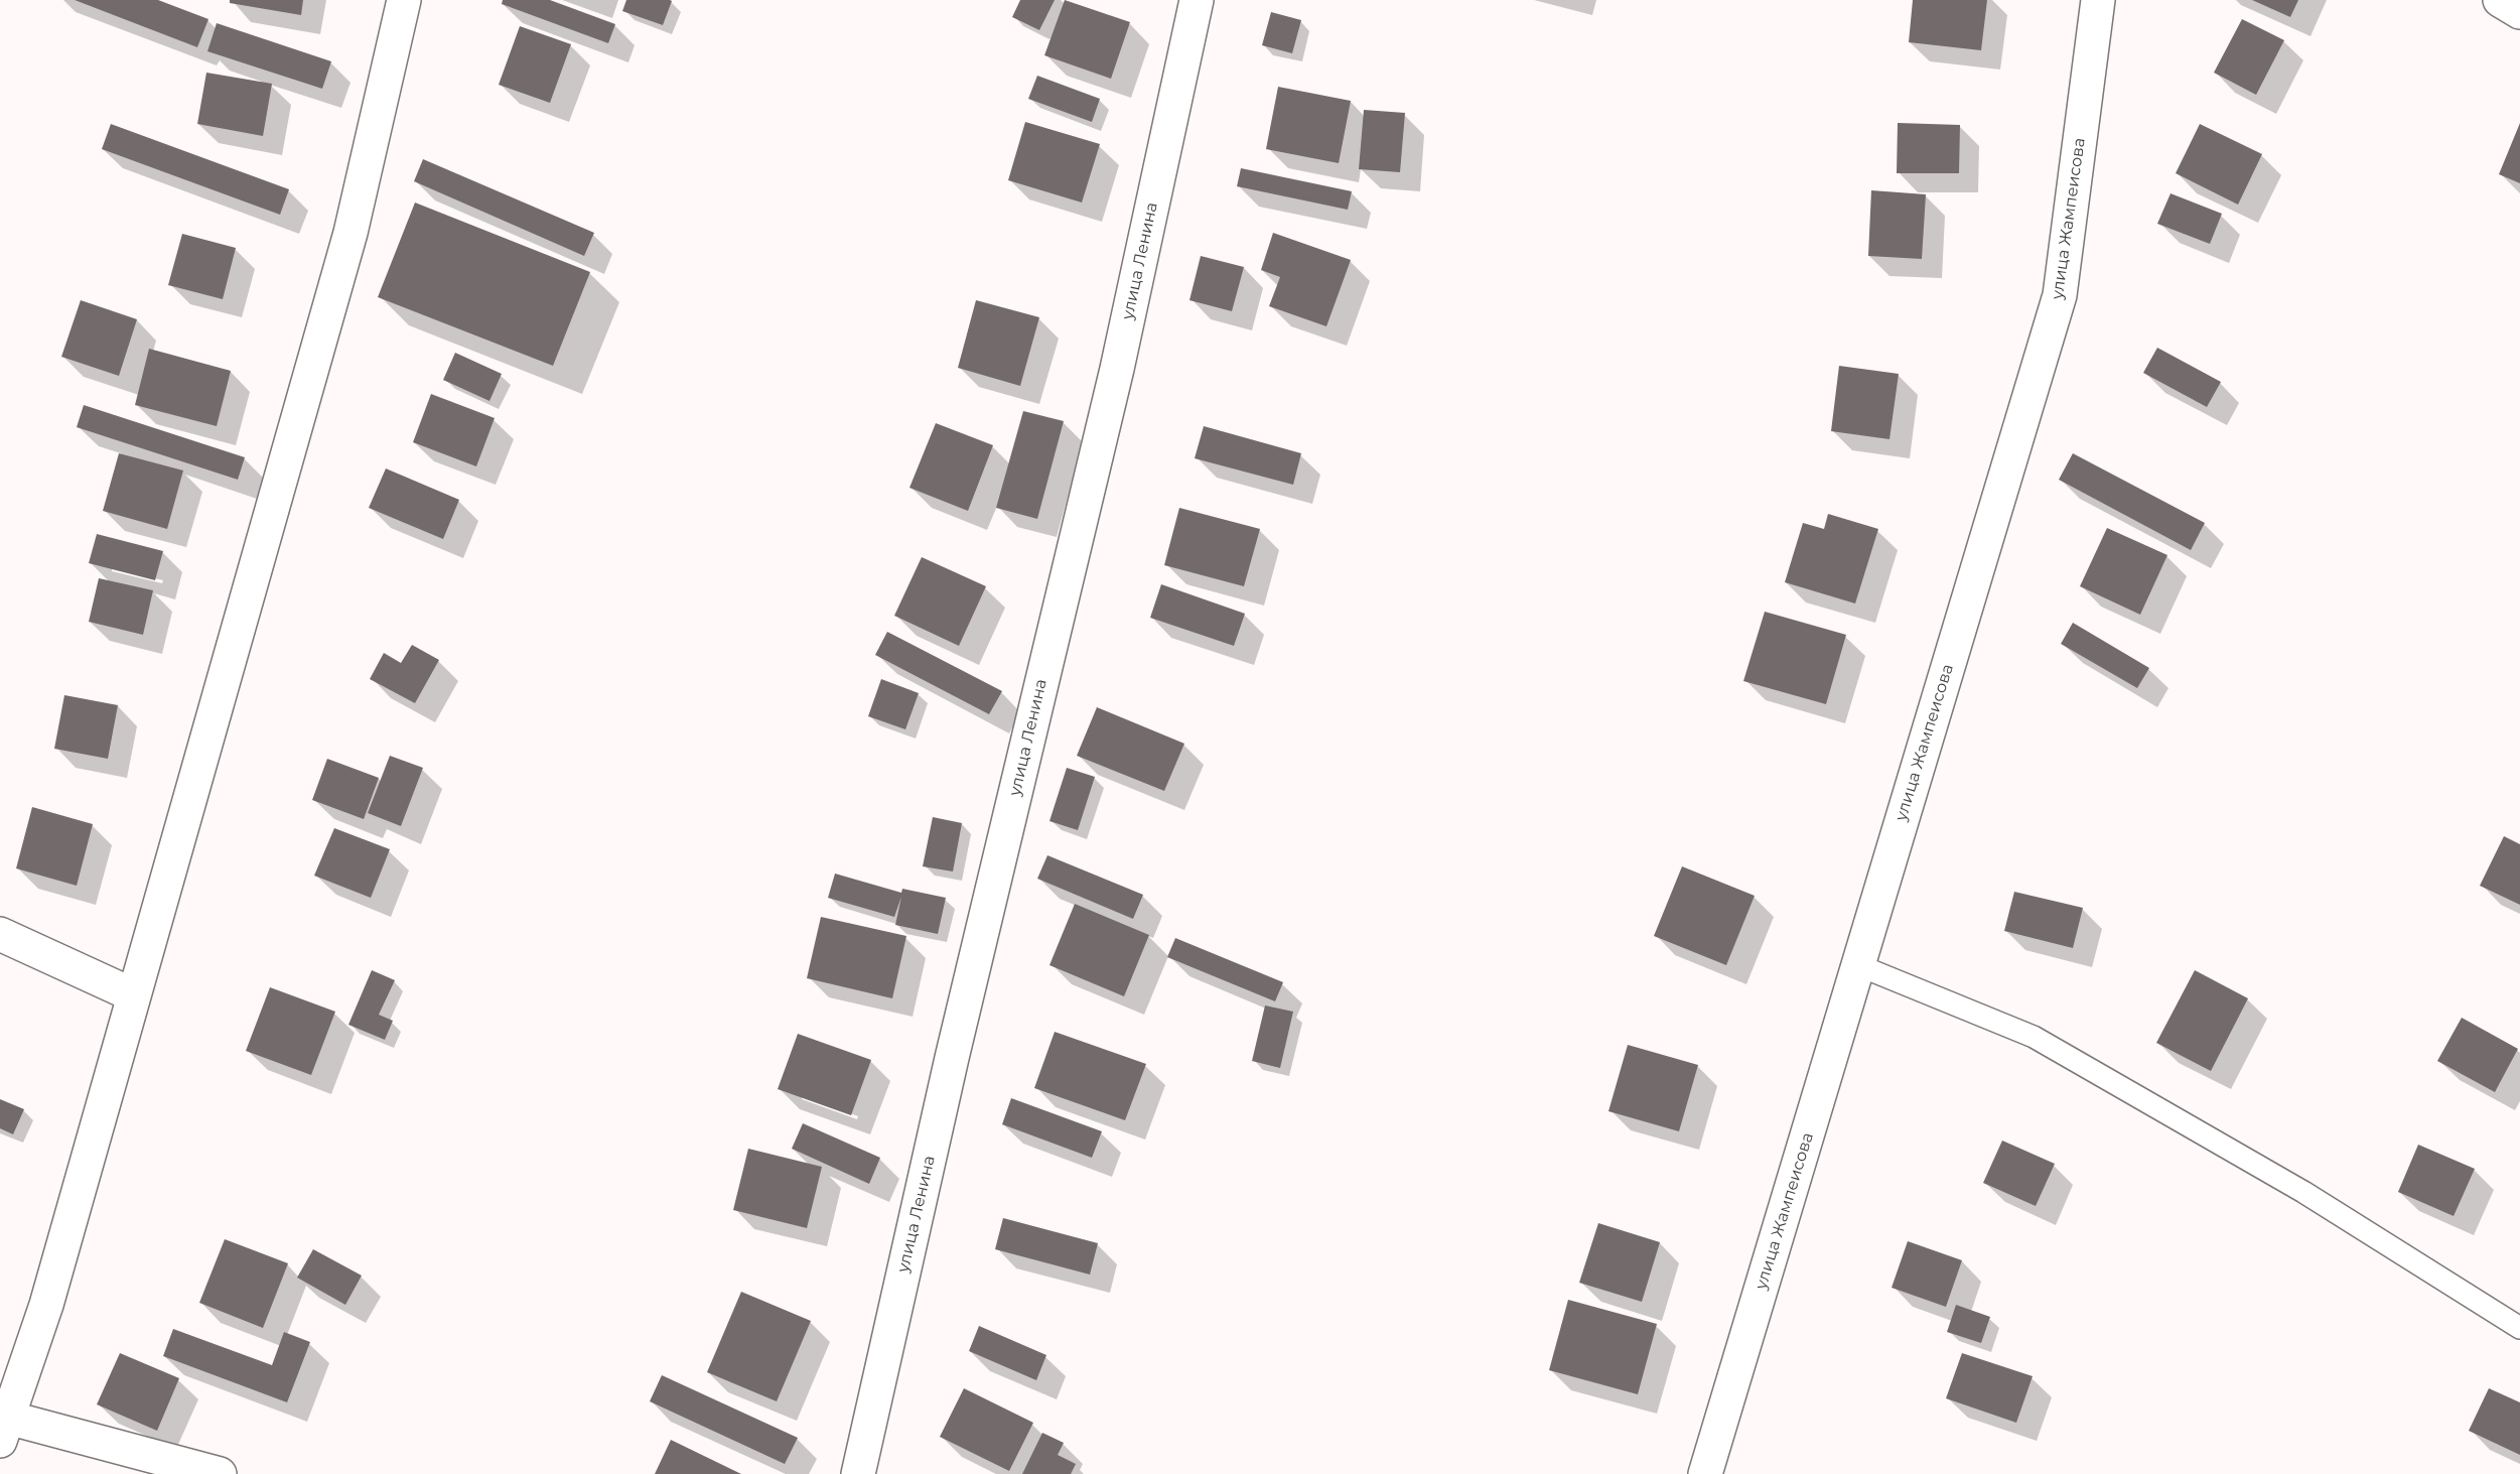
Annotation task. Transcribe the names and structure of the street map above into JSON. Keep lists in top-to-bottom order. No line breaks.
{"streets":{"street":["улица Жампеисова","улица Ленина"]}}
